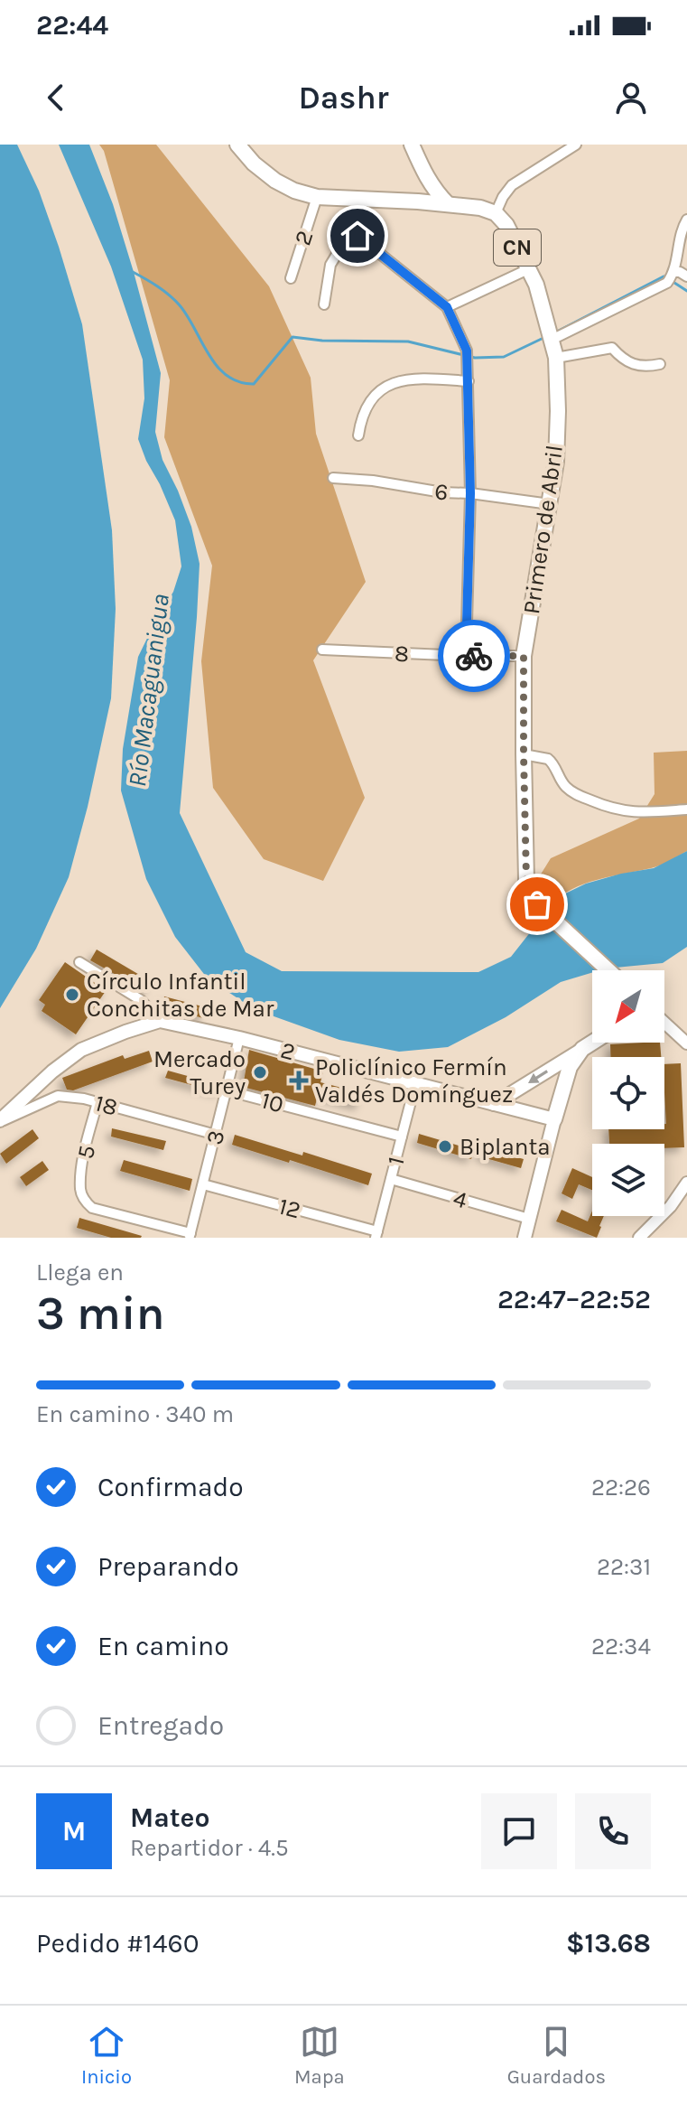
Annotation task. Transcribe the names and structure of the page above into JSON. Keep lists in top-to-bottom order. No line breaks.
{"streets":{"main road":["2","CN","Primero de Abril"],"street":["6","8","10","18","3","5","1","4","12"]},"crossings":[["2","CN"],["2","3"],["2","1"],["CN","Primero de Abril"],["6","Primero de Abril"],["Primero de Abril","8"],["10","3"],["10","1"],["18","3"],["18","5"],["3","5"],["3","12"],["1","4"],["1","12"]],"water":["Río Macaguanigua"],"places":{"other":["Círculo Infantil Conchitas de Mar","Mercado Turey","Biplanta"],"health":["Policlínico Fermín Valdés Domínguez"]},"north":"bottom left","page":{"status":"22:44","header":"Dashr","heading":["3 min","Llega en","22:47–22:52"],"panel":["Mateo","Repartidor · 4.5","Pedido #1460","$13.68"],"bar":"En camino · 340 m","list":[["Confirmado","22:26"],["Preparando","22:31"],["En camino","22:34"],"Entregado"],"round":"M","tabs":["Inicio","Mapa","Guardados"]}}
